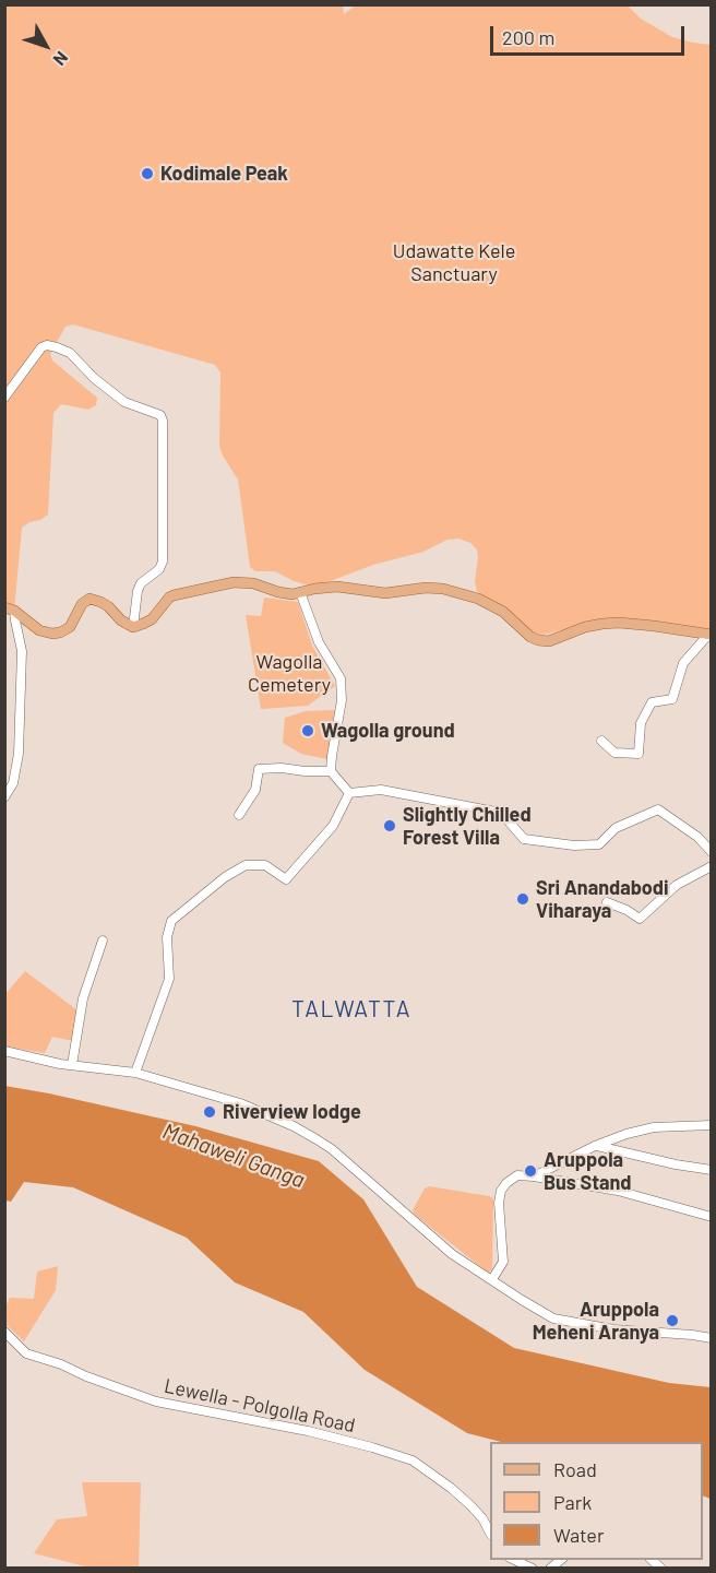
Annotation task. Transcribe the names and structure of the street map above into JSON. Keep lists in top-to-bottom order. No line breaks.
{"streets":{"street":["Lewella - Polgolla Road"]},"districts":["TALWATTA"],"water":["Mahaweli Ganga"],"parks":["Udawatte Kele Sanctuary","Wagolla Cemetery"],"places":["Kodimale Peak","Wagolla ground","Slightly Chilled Forest Villa","Sri Anandabodi Viharaya","Riverview lodge","Aruppola Bus Stand","Aruppola Meheni Aranya"],"legend":["Road","Park","Water"],"scale_bar":"200 m","north":"bottom right"}
